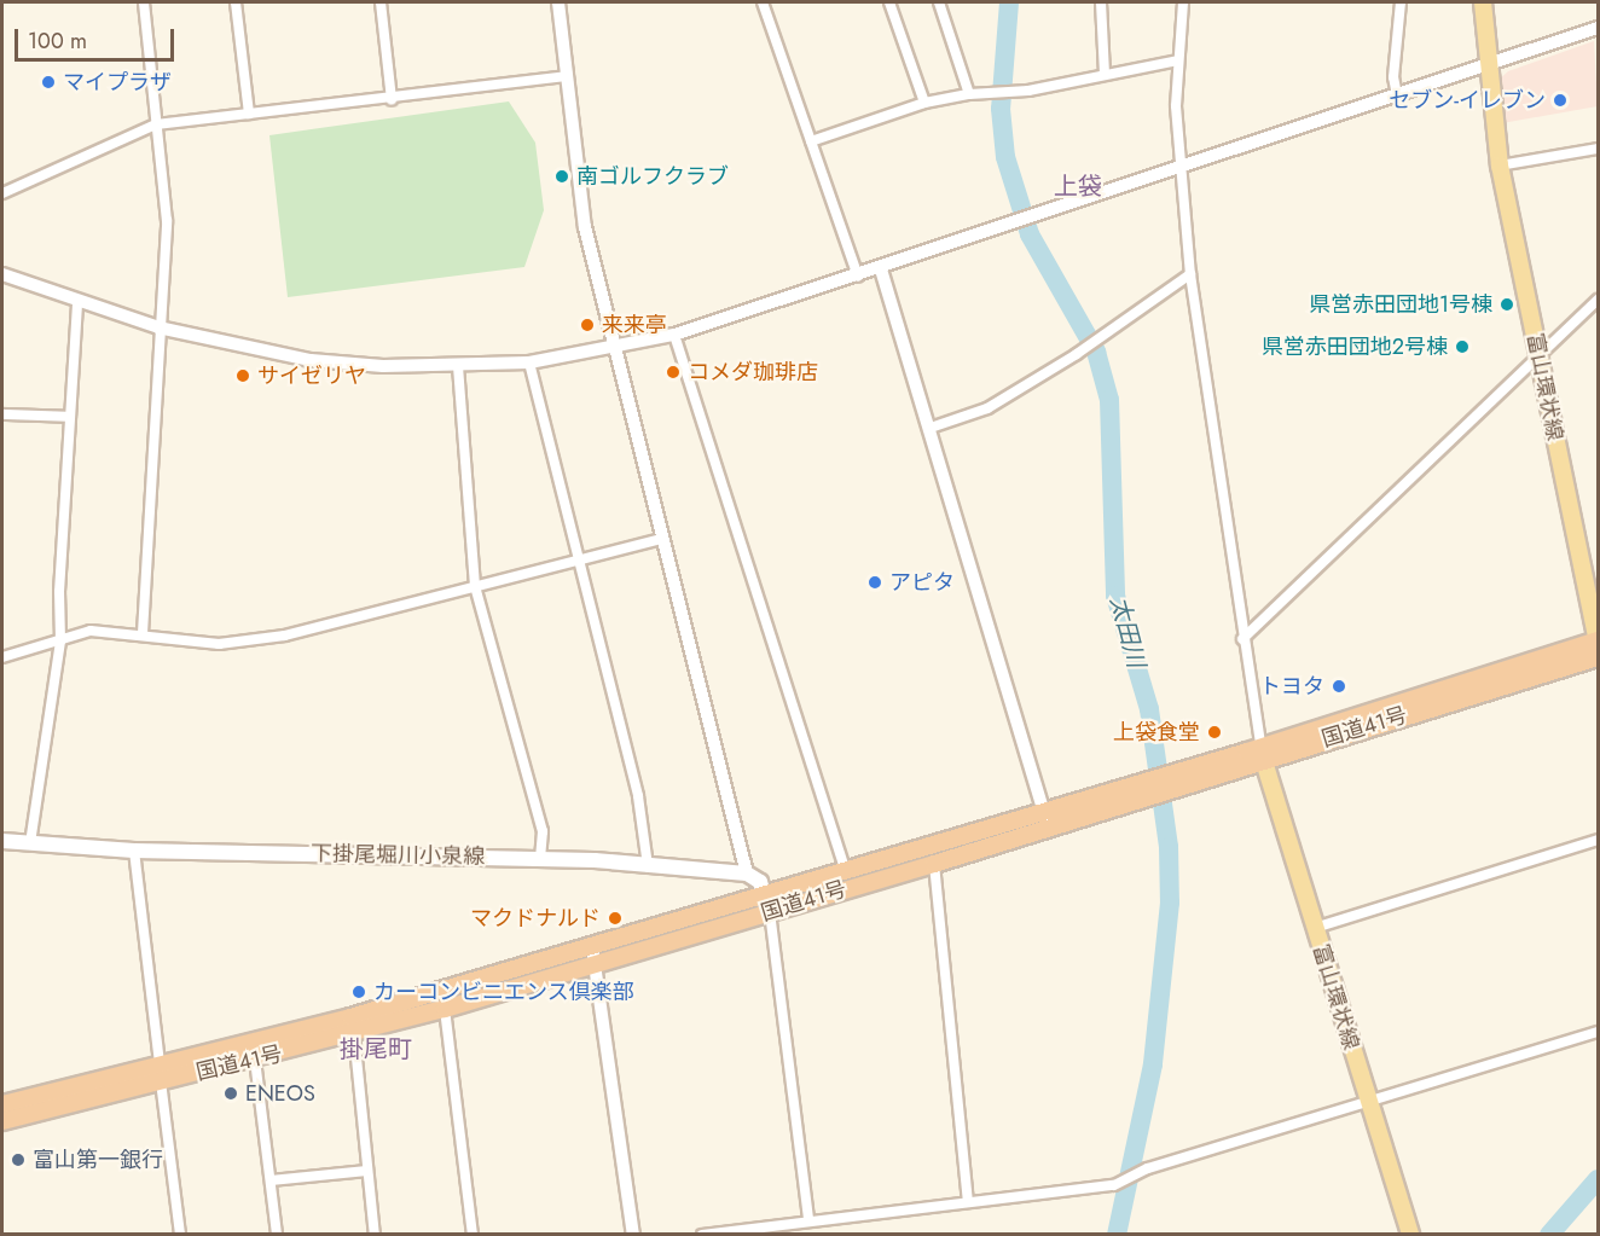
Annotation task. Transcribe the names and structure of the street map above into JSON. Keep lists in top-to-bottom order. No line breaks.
{"streets":{"highway":["国道41号"],"main road":["富山環状線","下掛尾堀川小泉線"]},"crossings":[["富山環状線","国道41号"]],"districts":["上袋","掛尾町"],"water":["太田川"],"places":["マイプラザ","セブン-イレブン","南ゴルフクラブ","県営赤田団地1号棟","来来亭","県営赤田団地2号棟","コメダ珈琲店","サイゼリヤ","アピタ","トヨタ","上袋食堂","マクドナルド","カーコンビニエンス倶楽部","ENEOS","富山第一銀行"],"scale_bar":"100 m"}
